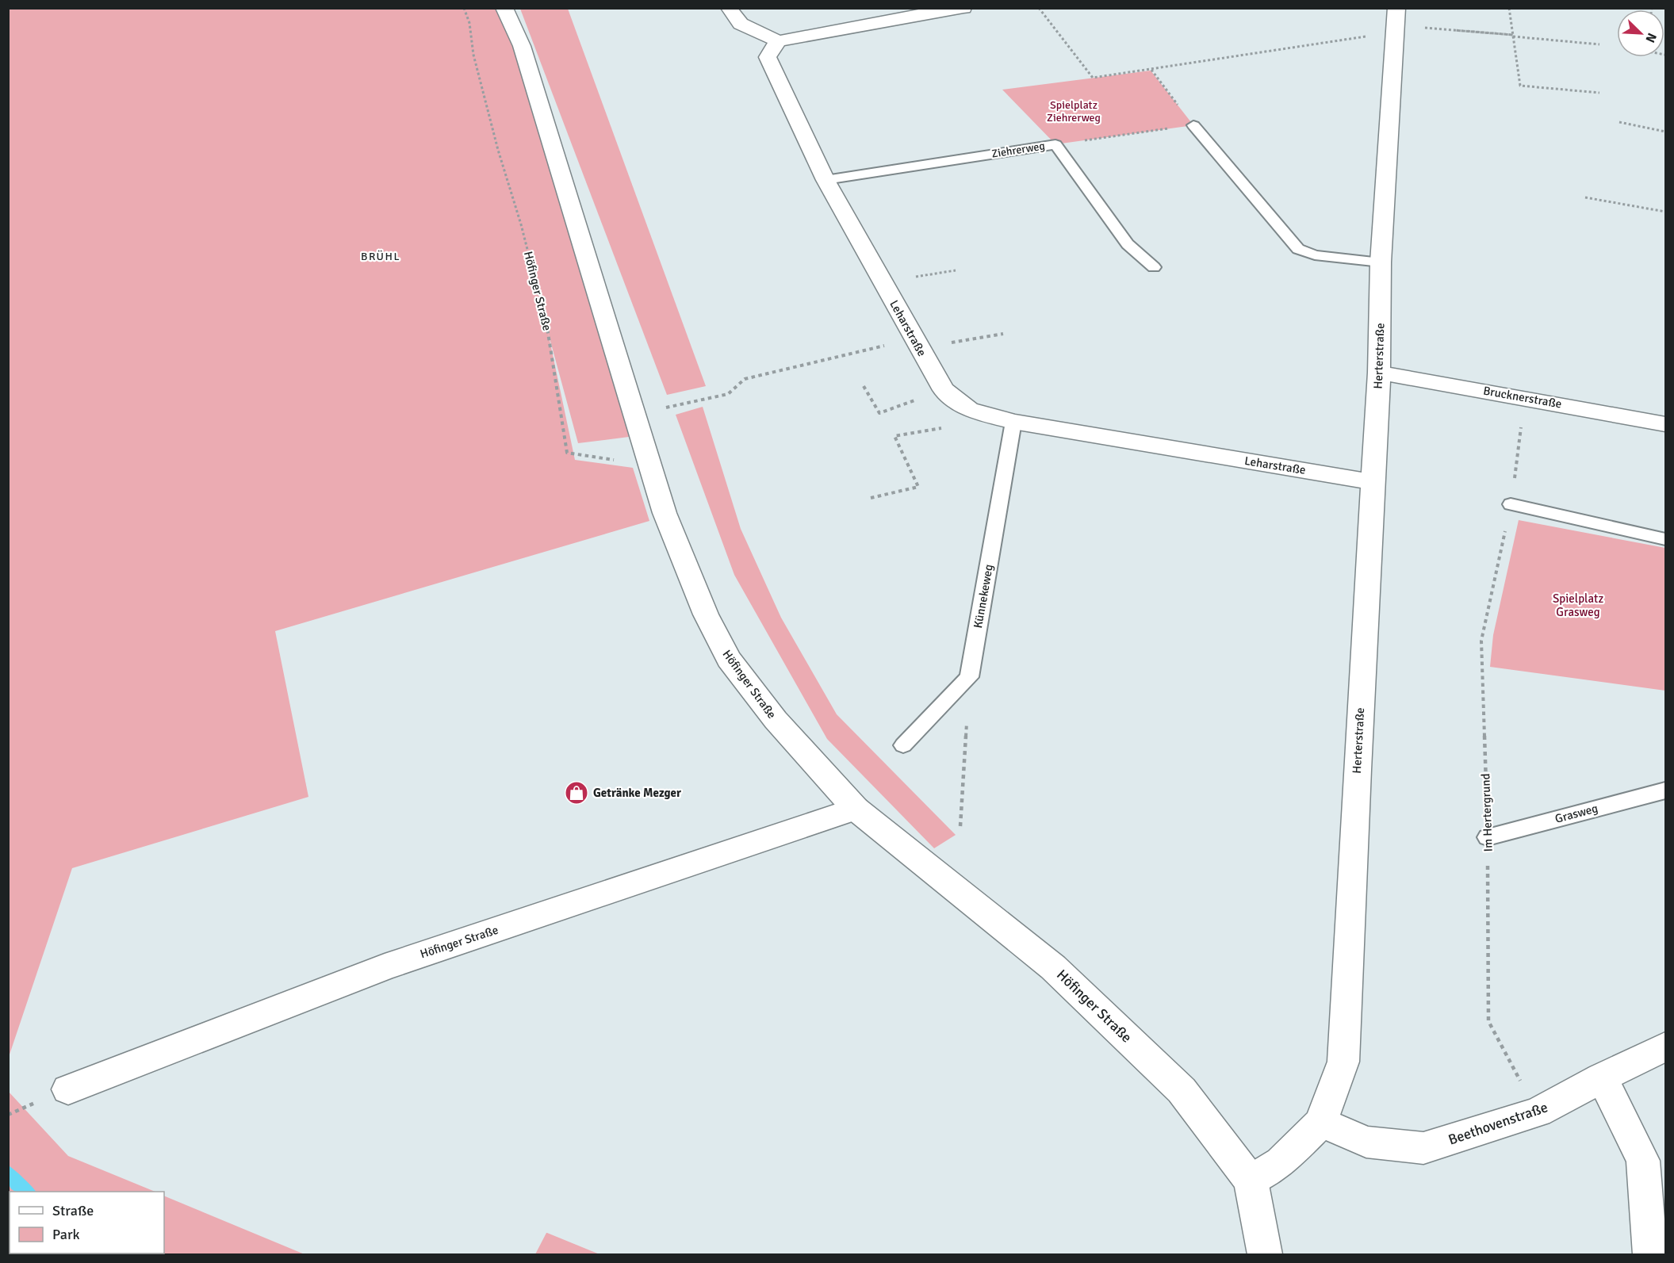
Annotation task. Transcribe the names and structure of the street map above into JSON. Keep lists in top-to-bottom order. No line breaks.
{"streets":{"street":["Höfinger Straße","Leharstraße","Herterstraße","Brucknerstraße","Beethovenstraße"],"lane":["Ziehrerweg","Künnekeweg","Grasweg"],"path":["Im Hertergrund"]},"crossings":[["Ziehrerweg","Leharstraße"],["Höfinger Straße","Herterstraße"],["Leharstraße","Herterstraße"],["Leharstraße","Künnekeweg"],["Herterstraße","Brucknerstraße"],["Herterstraße","Beethovenstraße"],["Brucknerstraße","Im Hertergrund"],["Im Hertergrund","Grasweg"],["Im Hertergrund","Beethovenstraße"]],"districts":["BRÜHL"],"parks":["Spielplatz Ziehrerweg","Spielplatz Grasweg"],"places":{"shop":["Getränke Mezger"]},"legend":["Straße","Park"],"north":"bottom right"}
